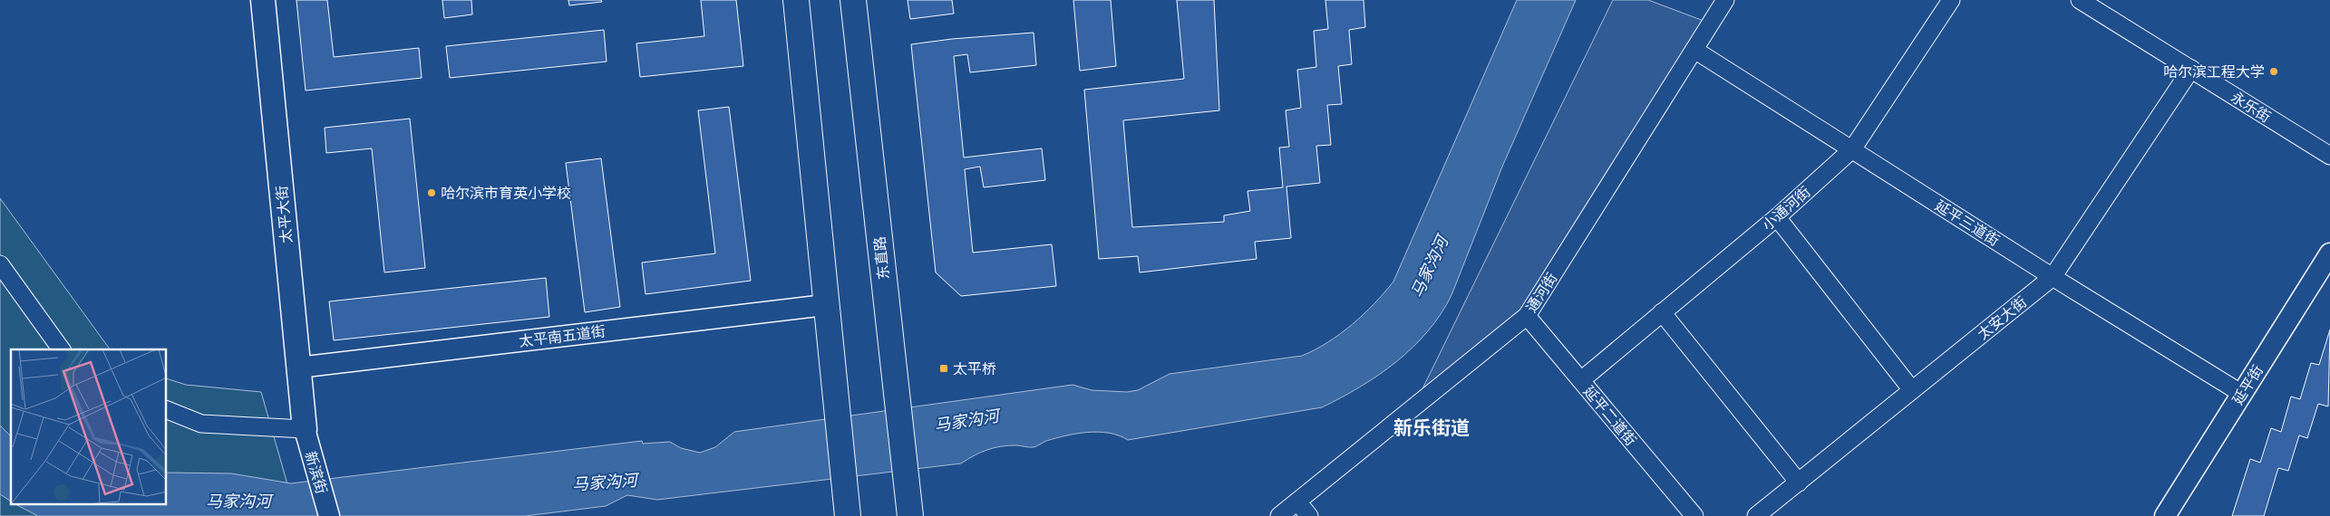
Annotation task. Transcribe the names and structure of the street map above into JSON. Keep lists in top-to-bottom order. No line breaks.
{"streets":{"highway":["东直路"],"main road":["太平大街"],"street":["永乐街","小通河街","延平三道街","通河街","太安大街","太平南五道街","延平街","延平二道街","新滨街"]},"crossings":[["永乐街","太安大街"],["小通河街","延平三道街"],["小通河街","延平二道街"],["太平大街","太平南五道街"],["太平大街","新滨街"],["延平三道街","通河街"],["延平三道街","太安大街"],["延平三道街","延平街"],["通河街","延平二道街"]],"districts":["新乐街道"],"water":["马家沟河"],"places":{"other":["哈尔滨工程大学","哈尔滨市育英小学校"],"transit":["太平桥"]}}
